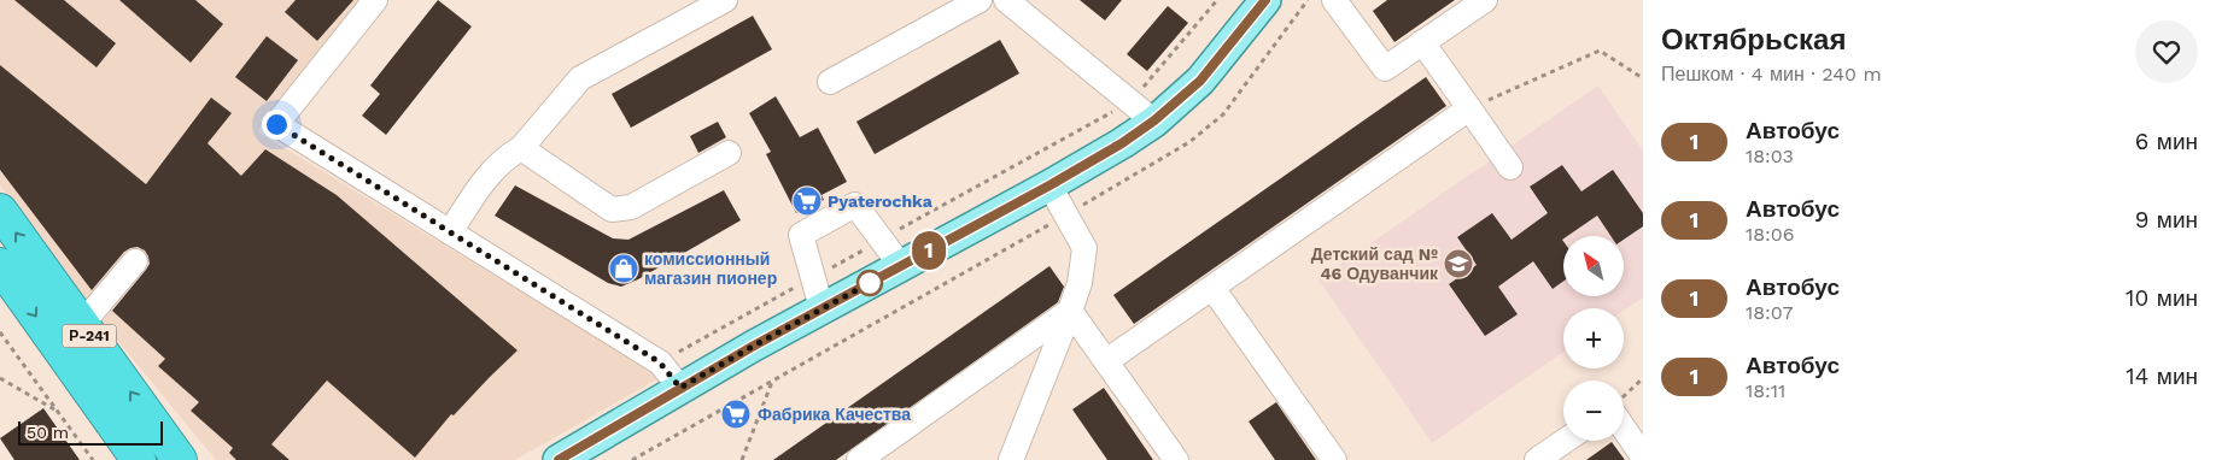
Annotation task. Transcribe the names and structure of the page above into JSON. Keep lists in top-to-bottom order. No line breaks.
{"streets":{"highway":["Р-241"]},"places":{"supermarket":["Pyaterochka","Фабрика Качества"],"school or university":["Детский сад № 46 Одуванчик"],"shop":["комиссионный магазин пионер"]},"lines":["bus line 1"],"scale_bar":"50 m","north":"top left","page":{"on_map":"1","heading":["Октябрьская","Пешком · 4 мин · 240 m"],"list":[{"mark":"1","name":"Автобус","note":"18:03","value":"6 мин"},{"mark":"1","name":"Автобус","note":"18:06","value":"9 мин"},{"mark":"1","name":"Автобус","note":"18:07","value":"10 мин"},{"mark":"1","name":"Автобус","note":"18:11","value":"14 мин"}],"map_buttons":["+","−"],"scale":"50 m"}}
